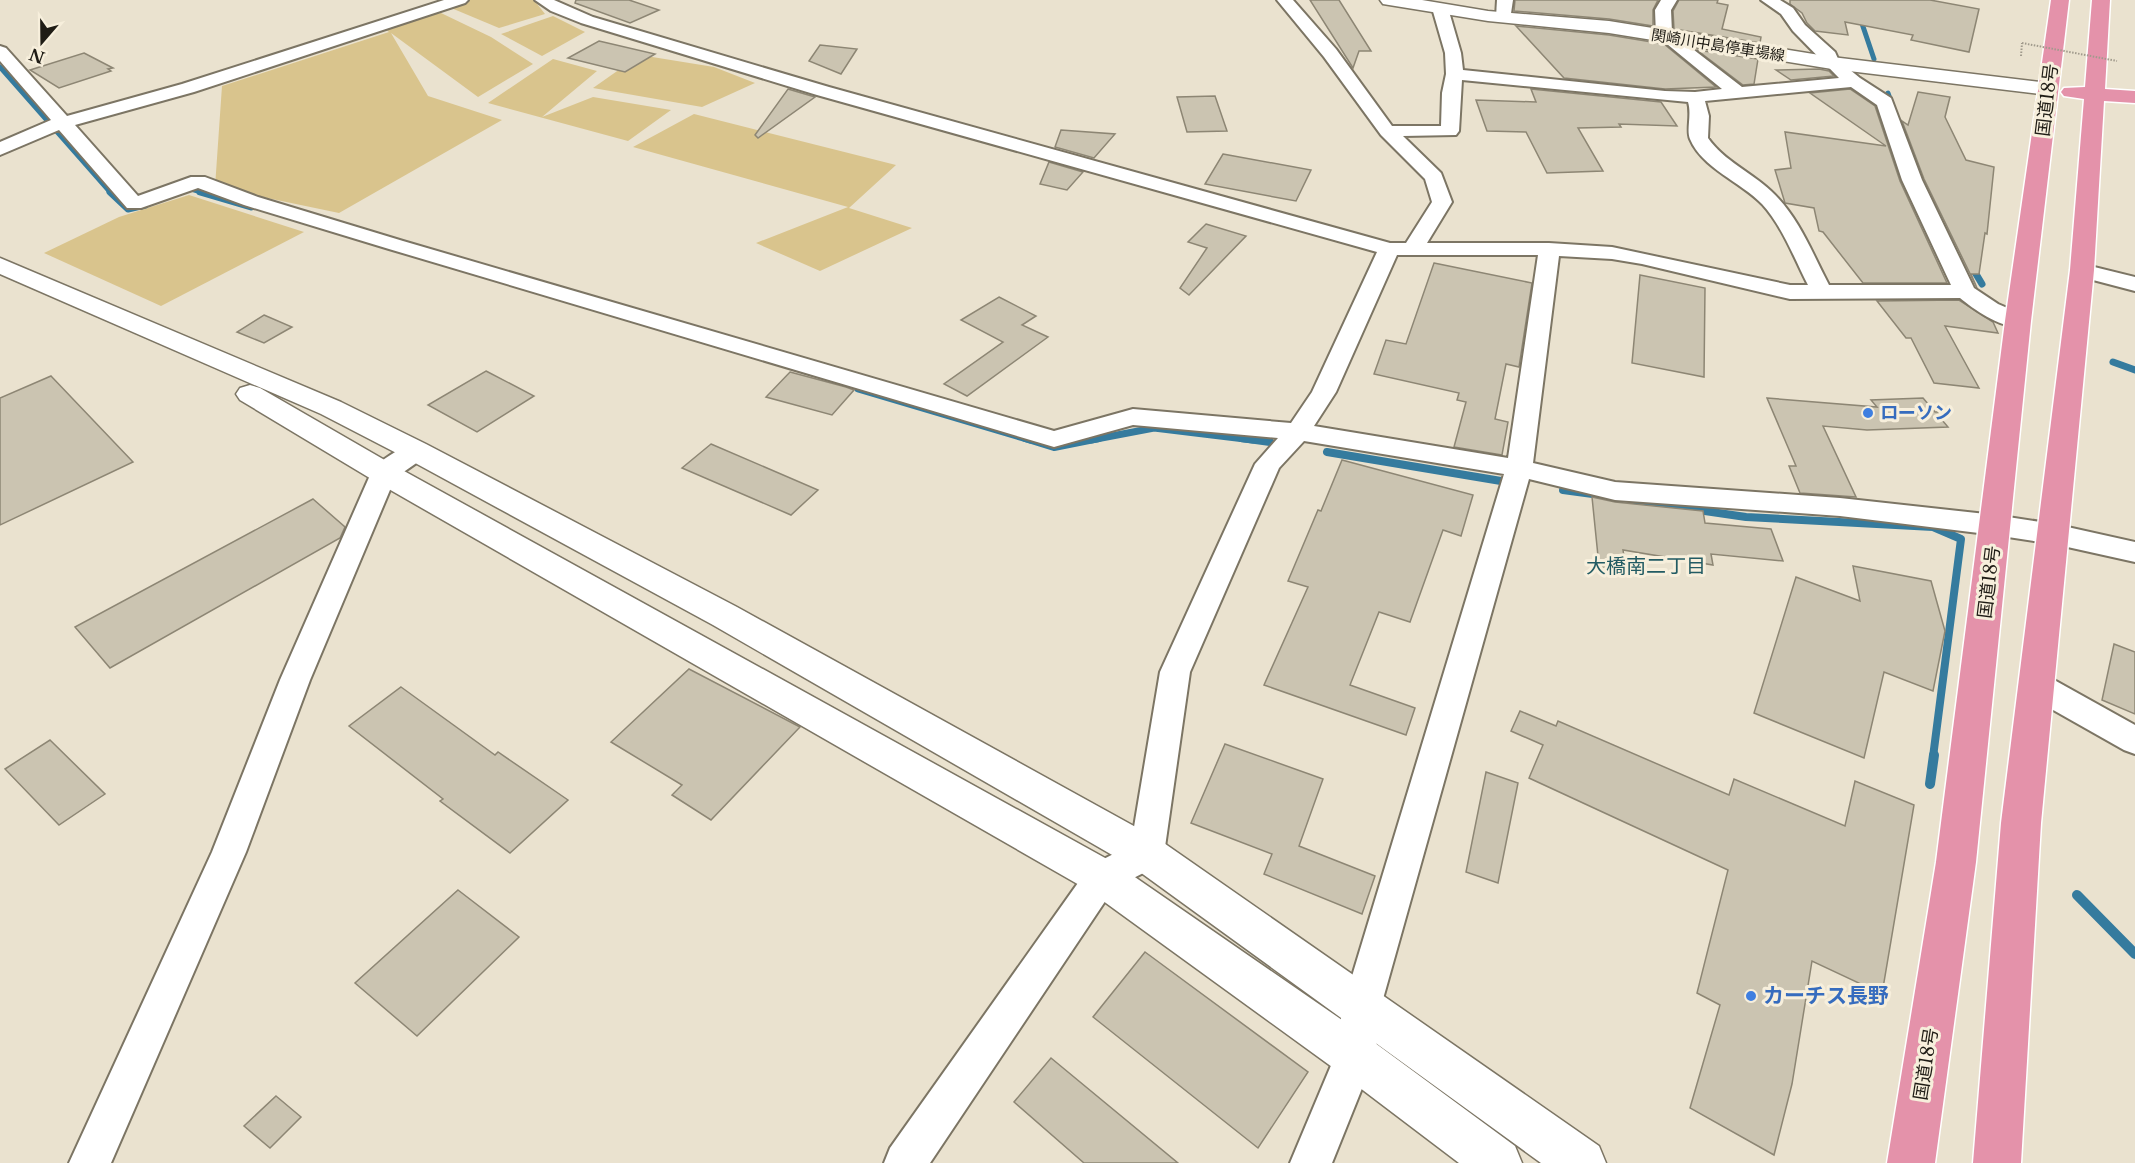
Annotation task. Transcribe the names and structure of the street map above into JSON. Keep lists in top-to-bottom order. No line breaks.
{"streets":{"highway":["国道18号"],"street":["関崎川中島停車場線"]},"crossings":[["関崎川中島停車場線","国道18号"]],"districts":["大橋南二丁目"],"places":["ローソン","カーチス長野"],"north":"bottom"}
